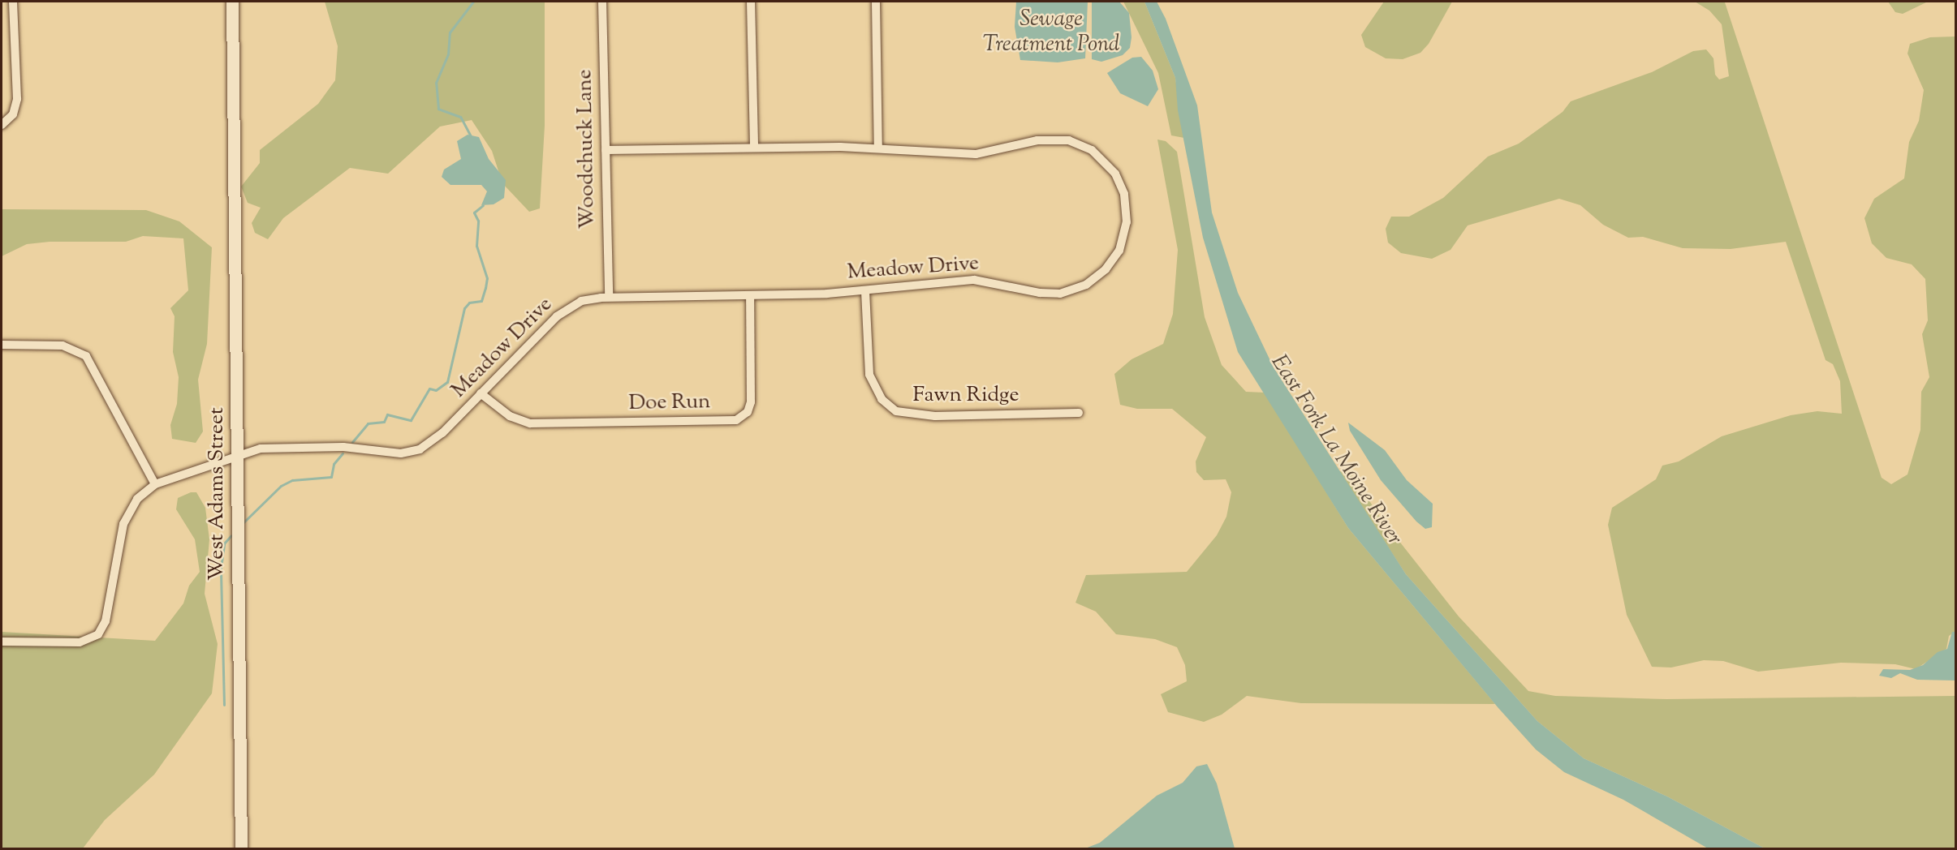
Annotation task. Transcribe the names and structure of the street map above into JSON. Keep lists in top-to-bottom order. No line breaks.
{"streets":{"street":["Woodchuck Lane","Meadow Drive","Fawn Ridge","Doe Run","West Adams Street"]},"crossings":[["Woodchuck Lane","Meadow Drive"],["Meadow Drive","Fawn Ridge"],["Meadow Drive","Doe Run"],["Meadow Drive","West Adams Street"]],"water":["Sewage Treatment Pond","East Fork La Moine River"]}
